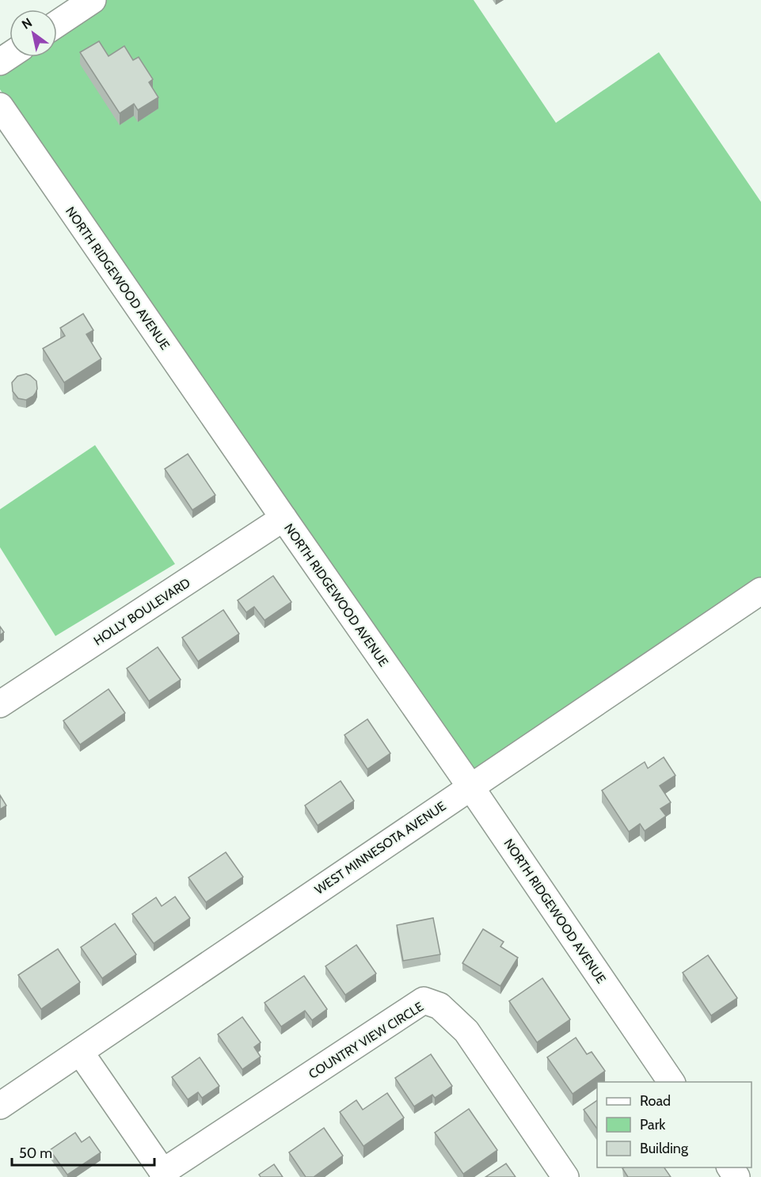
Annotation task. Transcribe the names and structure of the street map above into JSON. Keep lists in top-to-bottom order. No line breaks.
{"streets":{"street":["NORTH RIDGEWOOD AVENUE","HOLLY BOULEVARD","WEST MINNESOTA AVENUE","COUNTRY VIEW CIRCLE"]},"crossings":[["NORTH RIDGEWOOD AVENUE","HOLLY BOULEVARD"],["NORTH RIDGEWOOD AVENUE","WEST MINNESOTA AVENUE"]],"legend":["Road","Park","Building"],"scale_bar":"50 m","north":"top left"}
